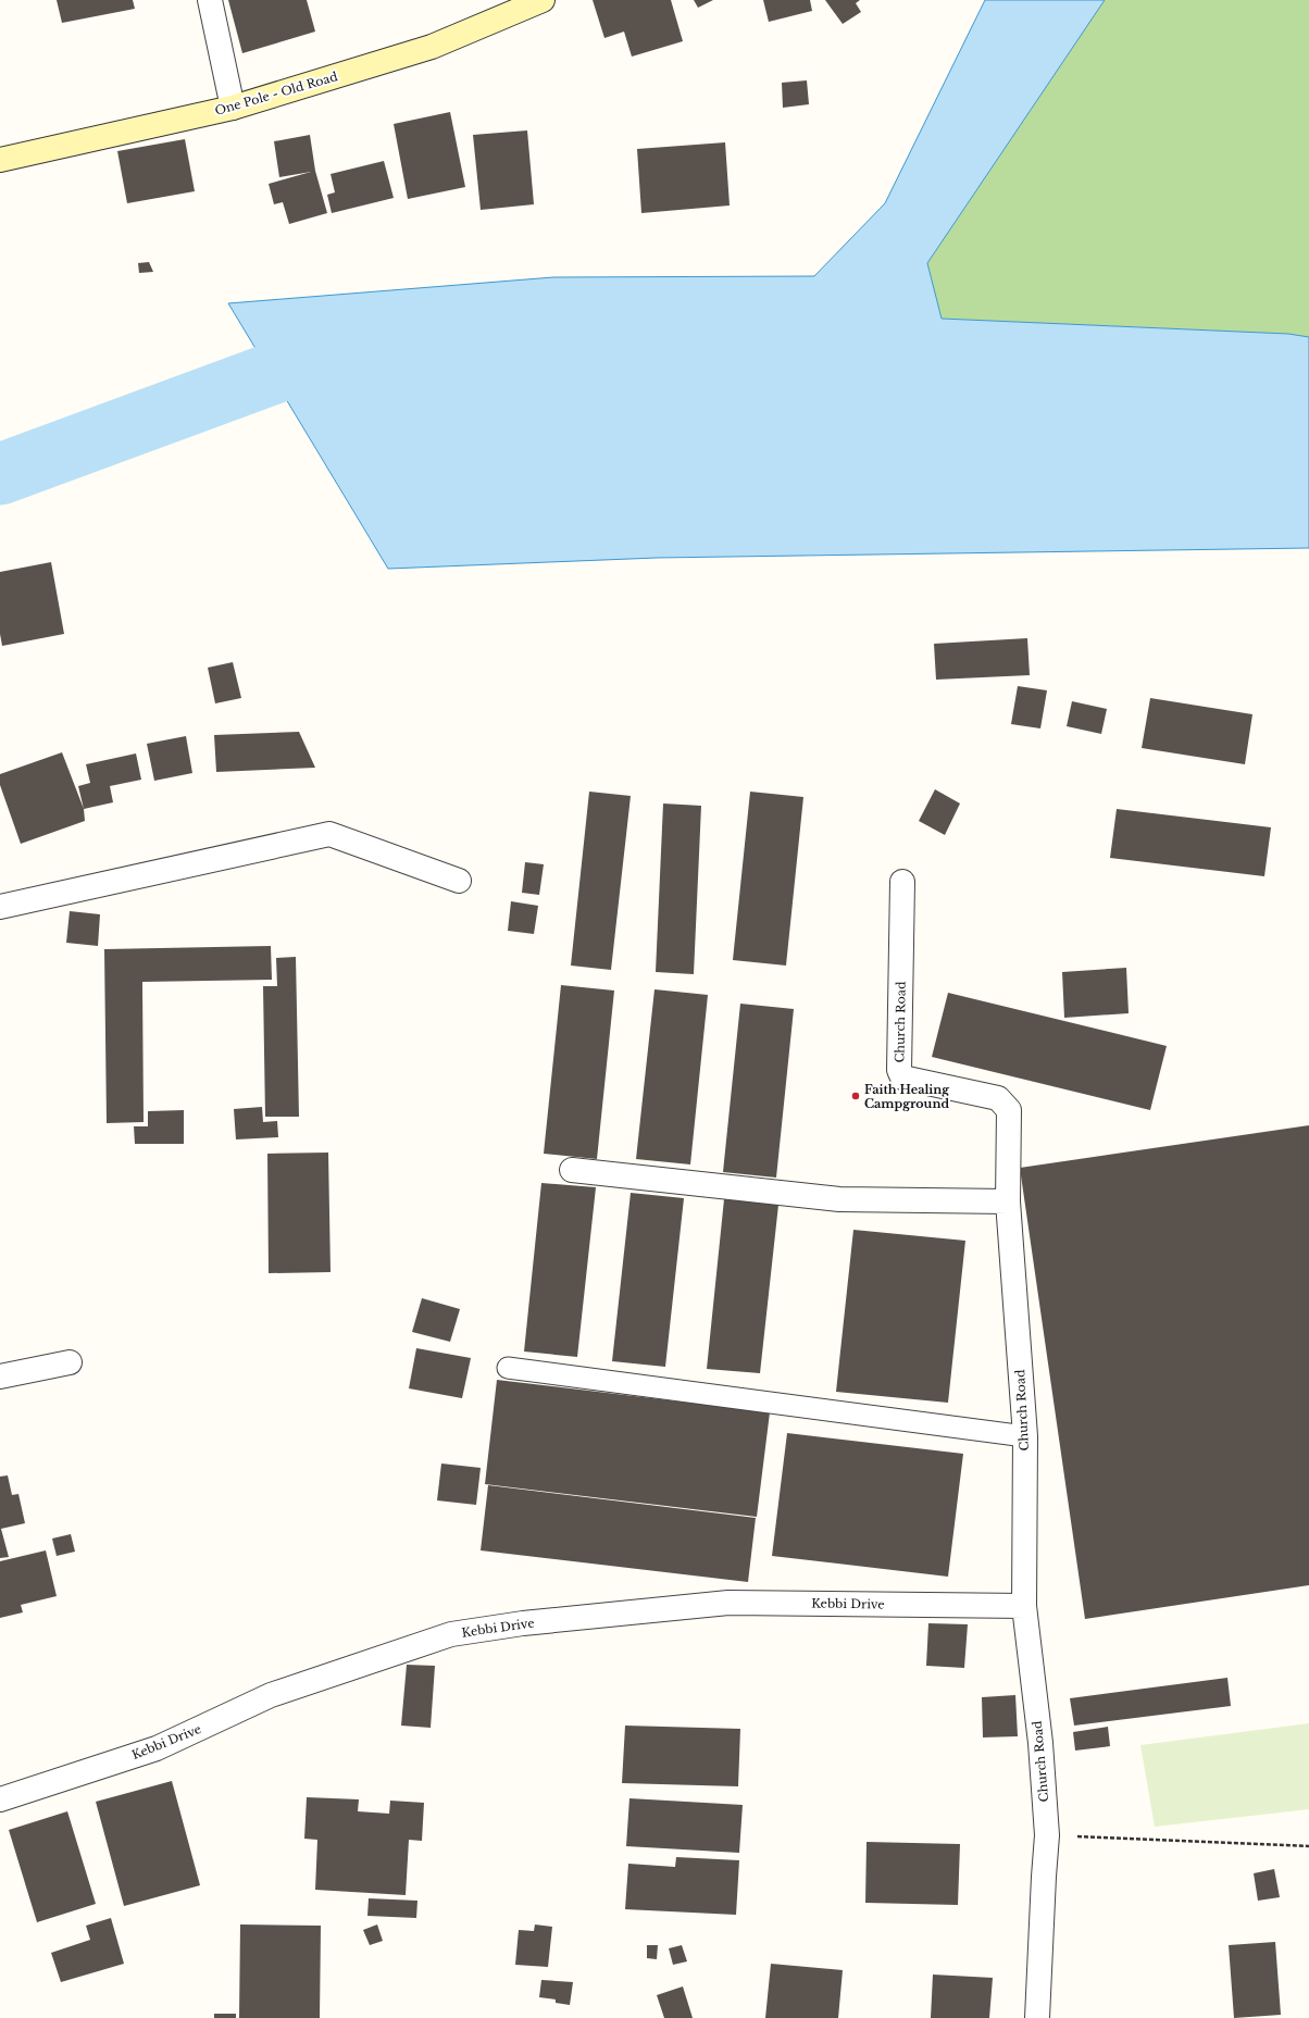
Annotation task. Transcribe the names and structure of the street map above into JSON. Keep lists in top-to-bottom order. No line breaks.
{"streets":{"street":["One Pole - Old Road","Church Road","Kebbi Drive"]},"crossings":[["Church Road","Kebbi Drive"]],"places":["Faith Healing Campground"]}
